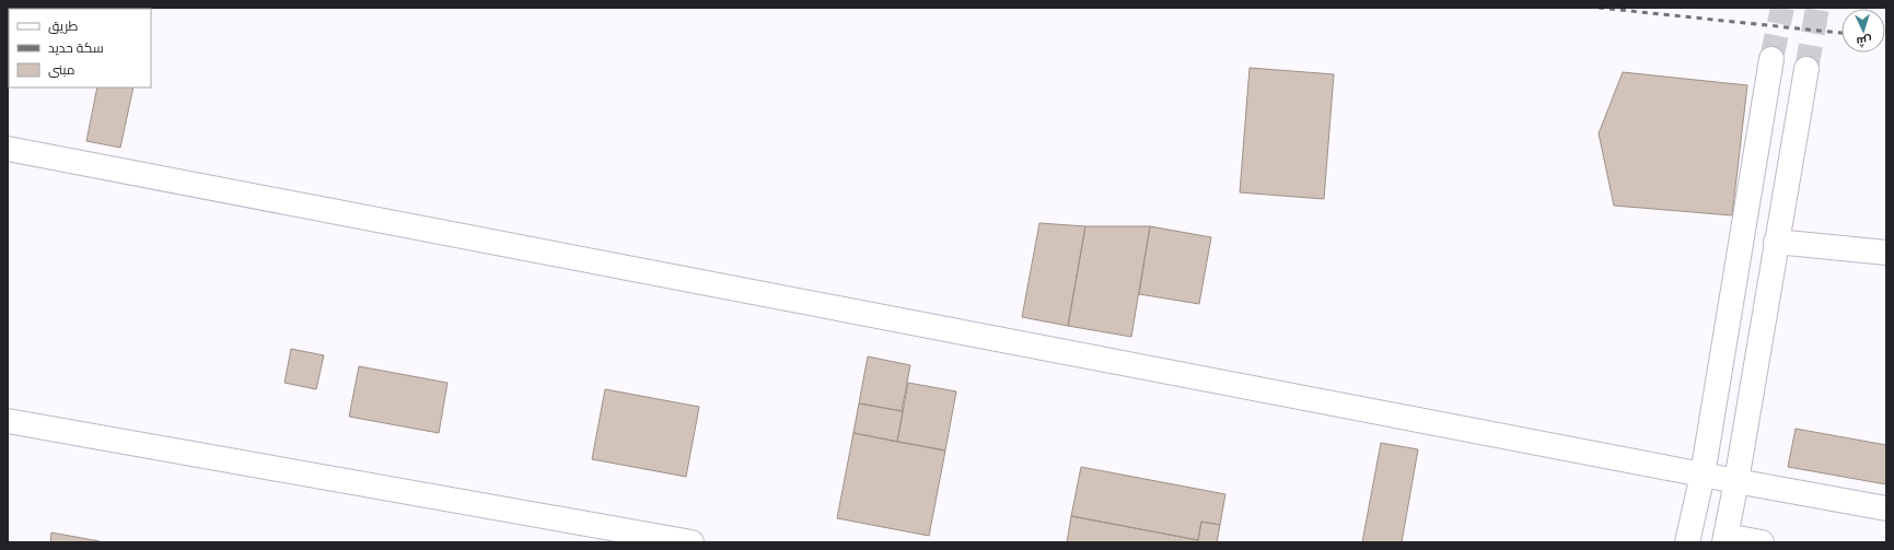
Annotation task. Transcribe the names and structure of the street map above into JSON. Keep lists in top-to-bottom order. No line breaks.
{"legend":["طريق","سكة حديد","مبنى"],"north":"bottom"}
